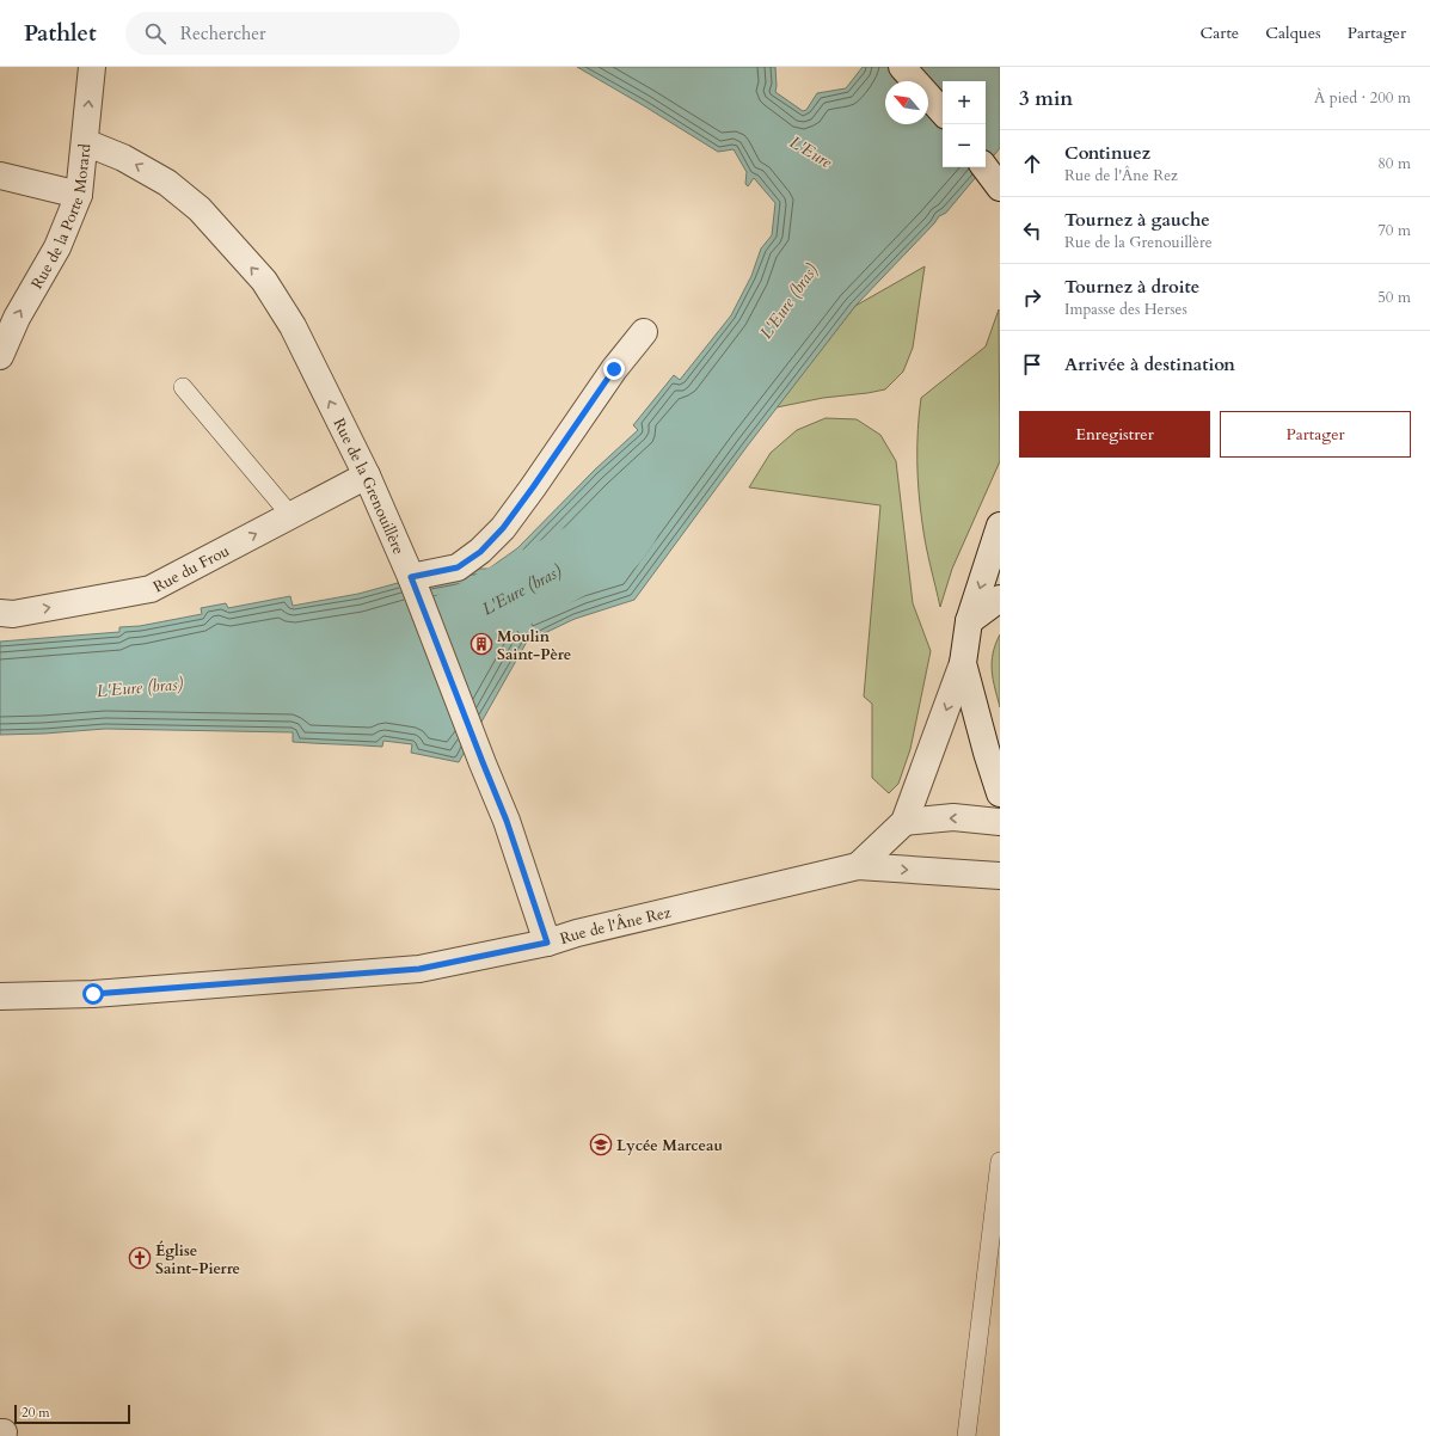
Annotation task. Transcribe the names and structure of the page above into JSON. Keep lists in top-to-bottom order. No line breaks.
{"streets":{"street":["Rue de la Porte Morard","Rue de la Grenouillère","Rue du Frou","Rue de l'Âne Rez"]},"crossings":[["Rue de la Porte Morard","Rue de la Grenouillère"],["Rue de la Grenouillère","Rue du Frou"],["Rue de la Grenouillère","Rue de l'Âne Rez"]],"one_way":["Rue de la Porte Morard","Rue de la Grenouillère","Rue du Frou"],"water":["L'Eure","L'Eure (bras)"],"places":{"building":["Moulin Saint-Père"],"school or university":["Lycée Marceau"],"church":["Église Saint-Pierre"]},"scale_bar":"20 m","north":"top left","page":{"header":"Pathlet","search":"Rechercher","nav":["Carte","Calques","Partager"],"heading":["3 min","À pied · 200 m"],"map_buttons":["+","−"],"list":[["Continuez","Rue de l'Âne Rez","80 m"],["Tournez à gauche","Rue de la Grenouillère","70 m"],["Tournez à droite","Impasse des Herses","50 m"],"Arrivée à destination"],"buttons":["Enregistrer","Partager"],"scale":"20 m"}}
